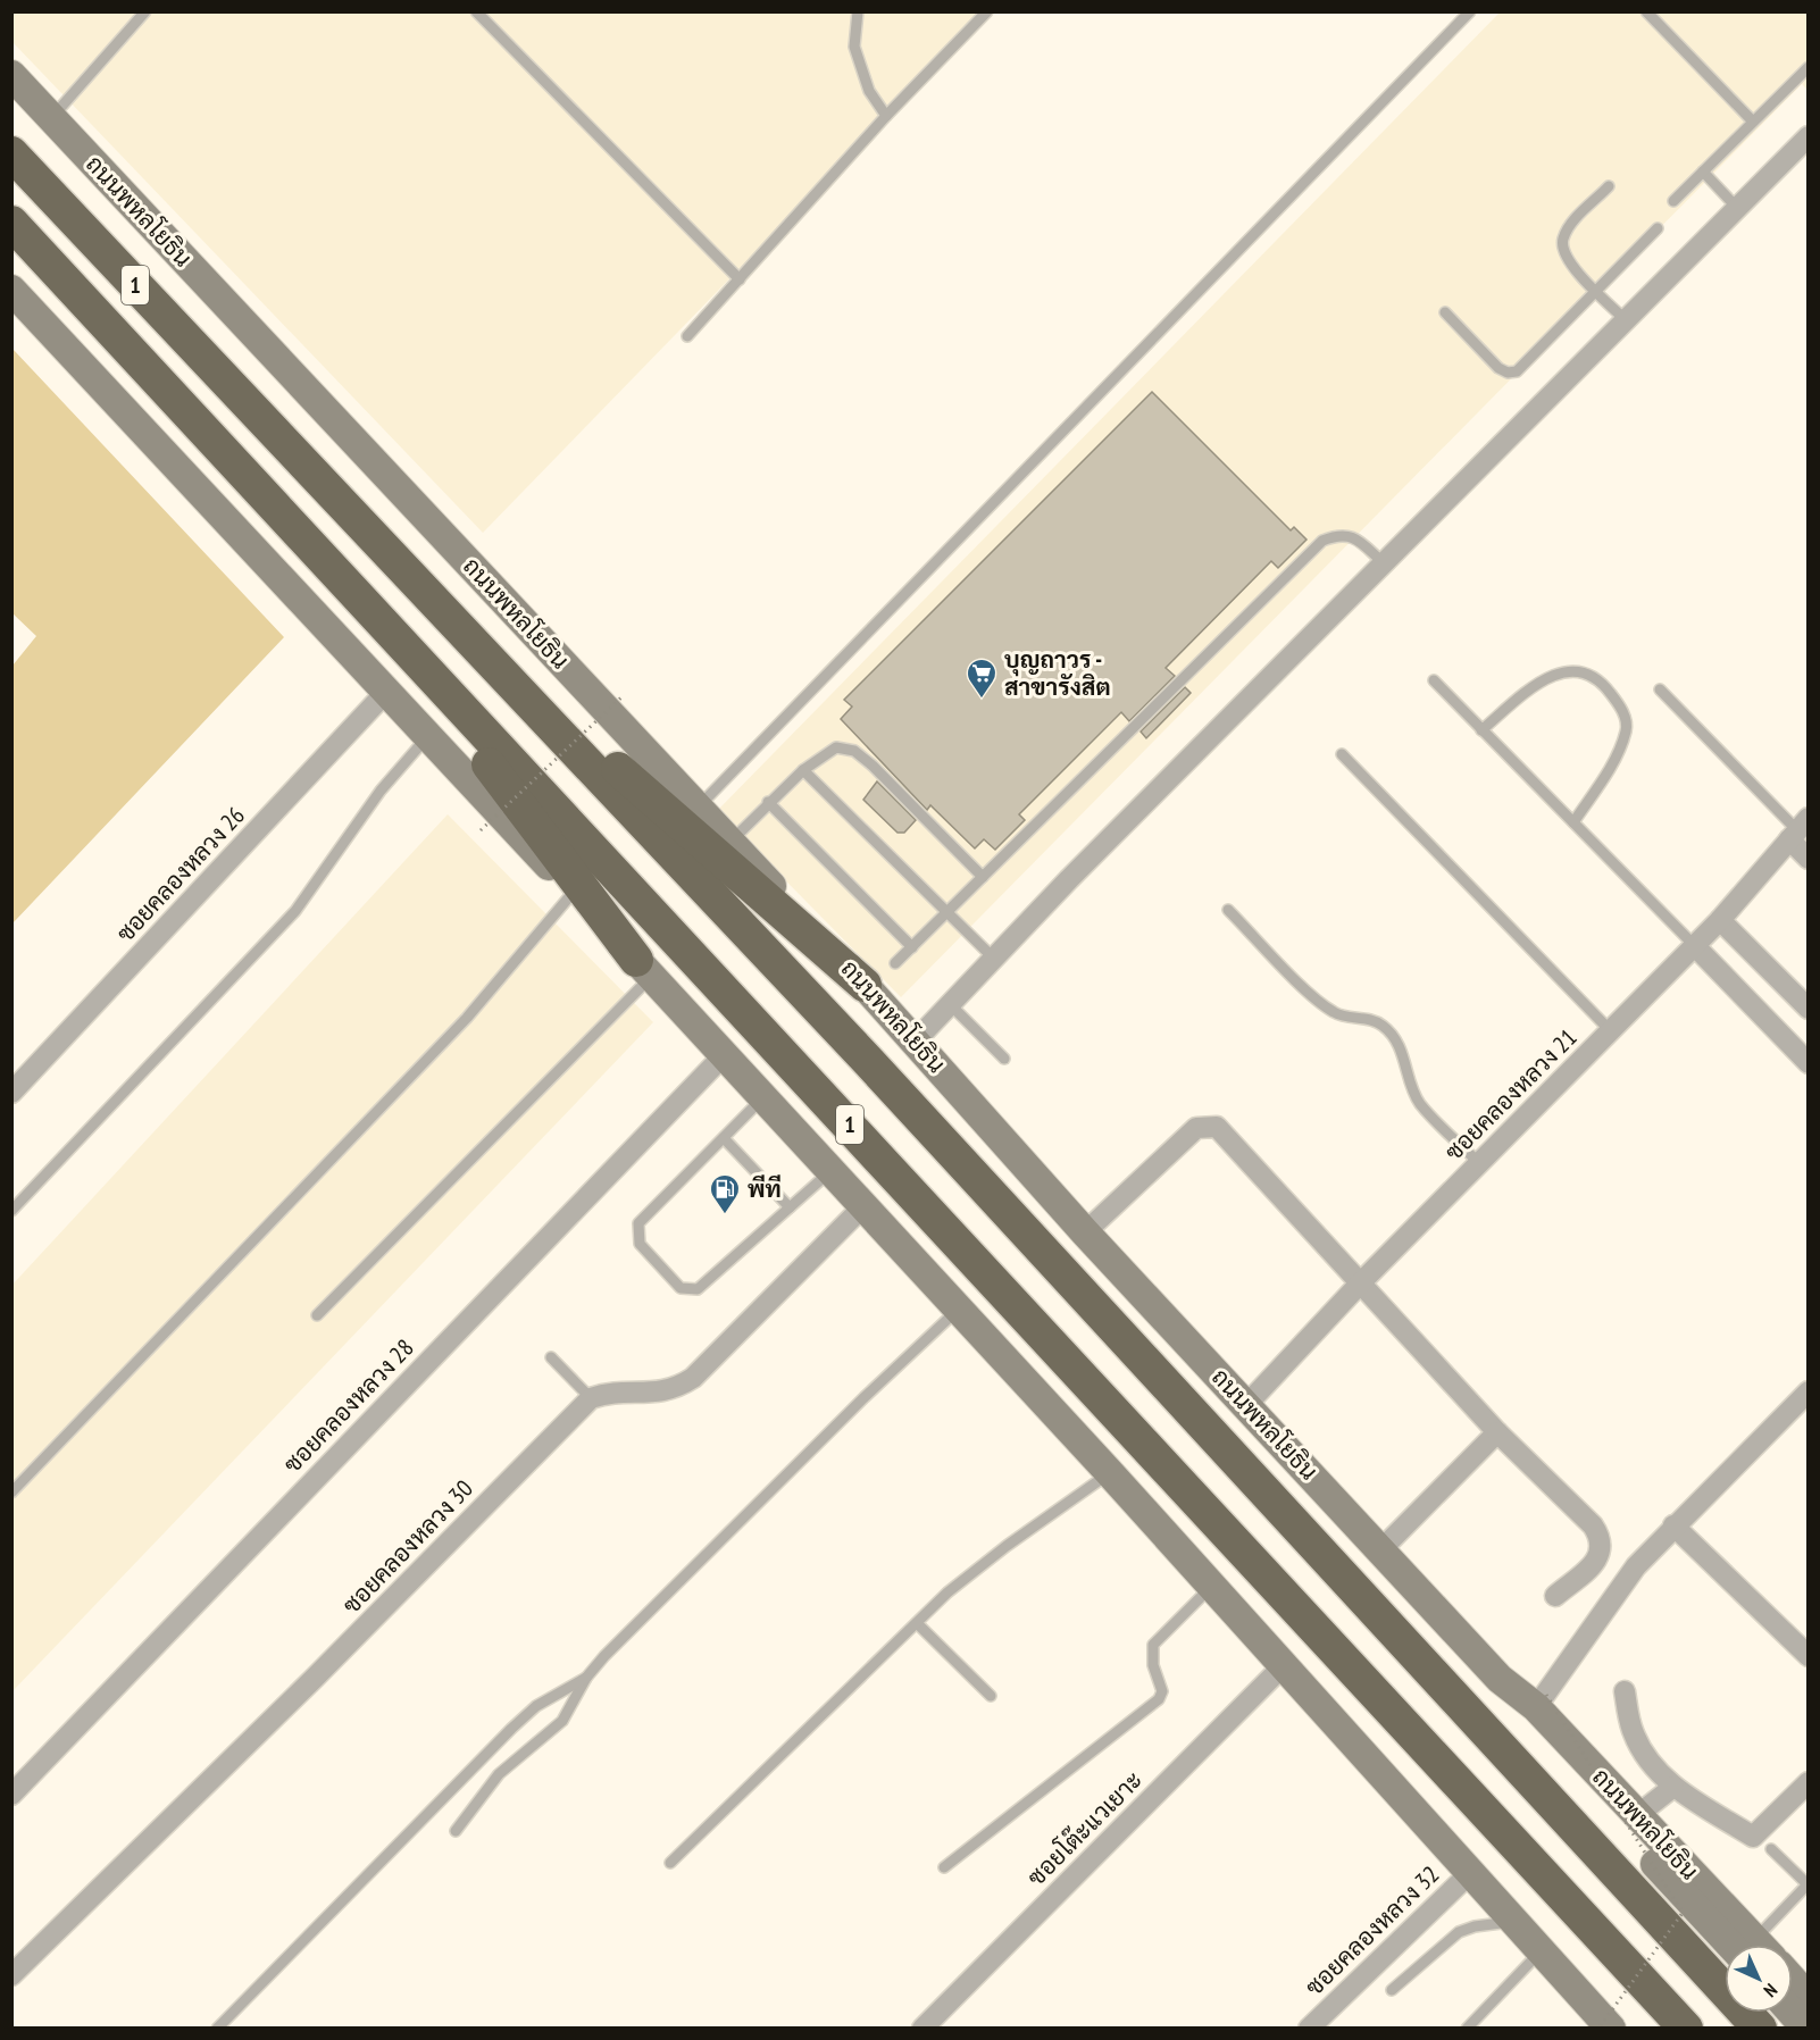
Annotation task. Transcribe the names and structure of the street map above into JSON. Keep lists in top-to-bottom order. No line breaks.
{"streets":{"highway":["ถนนพหลโยธิน","1"],"street":["ซอยคลองหลวง 26","ซอยคลองหลวง 21","ซอยคลองหลวง 28","ซอยคลองหลวง 30","ซอยโต๊ะแวเยาะ","ซอยคลองหลวง 32"]},"crossings":[["ถนนพหลโยธิน","ซอยคลองหลวง 21"],["1","ซอยคลองหลวง 26"],["1","ซอยคลองหลวง 28"],["1","ซอยโต๊ะแวเยาะ"],["1","ซอยคลองหลวง 32"]],"places":{"supermarket":["บุญถาวร - สาขารังสิต"],"fuel station":["พีที"]},"north":"bottom right"}
